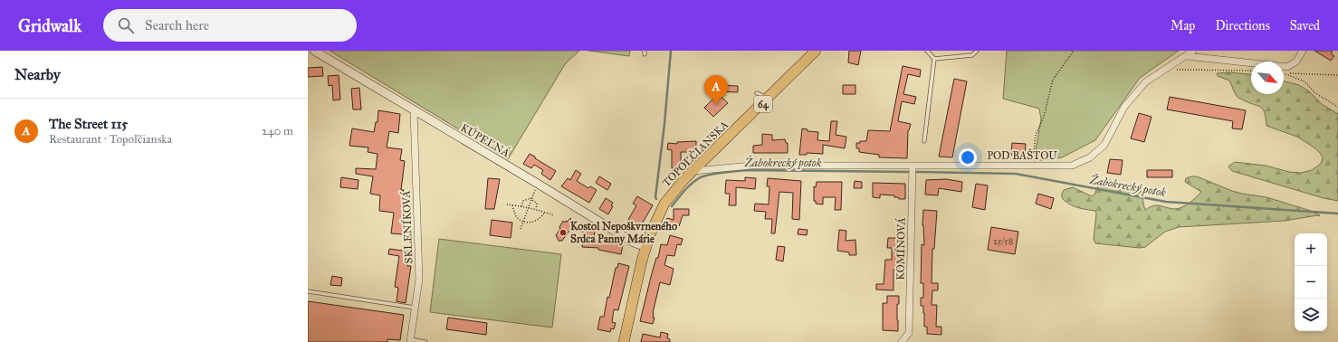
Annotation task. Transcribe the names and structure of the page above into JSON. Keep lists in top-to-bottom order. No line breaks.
{"streets":{"main road":["64","TOPOĽČIANSKA"],"street":["KÚPEĽNÁ","POD BAŠTOU","SKLENÍKOVÁ","KOMÍNOVÁ"]},"crossings":[["KÚPEĽNÁ","TOPOĽČIANSKA"],["KÚPEĽNÁ","SKLENÍKOVÁ"],["TOPOĽČIANSKA","POD BAŠTOU"],["POD BAŠTOU","KOMÍNOVÁ"]],"water":["Žabokrecký potok"],"places":["Kostol Nepoškvrneného Srdca Panny Márie"],"house_numbers":["25/58"],"north":"bottom right","page":{"header":"Gridwalk","search":"Search here","nav":["Map","Directions","Saved"],"heading":"Nearby","pins":"A","list":[{"mark":"A","name":"The Street 115","note":"Restaurant · Topoľčianska","value":"240 m"}],"map_buttons":["+","−"]}}
